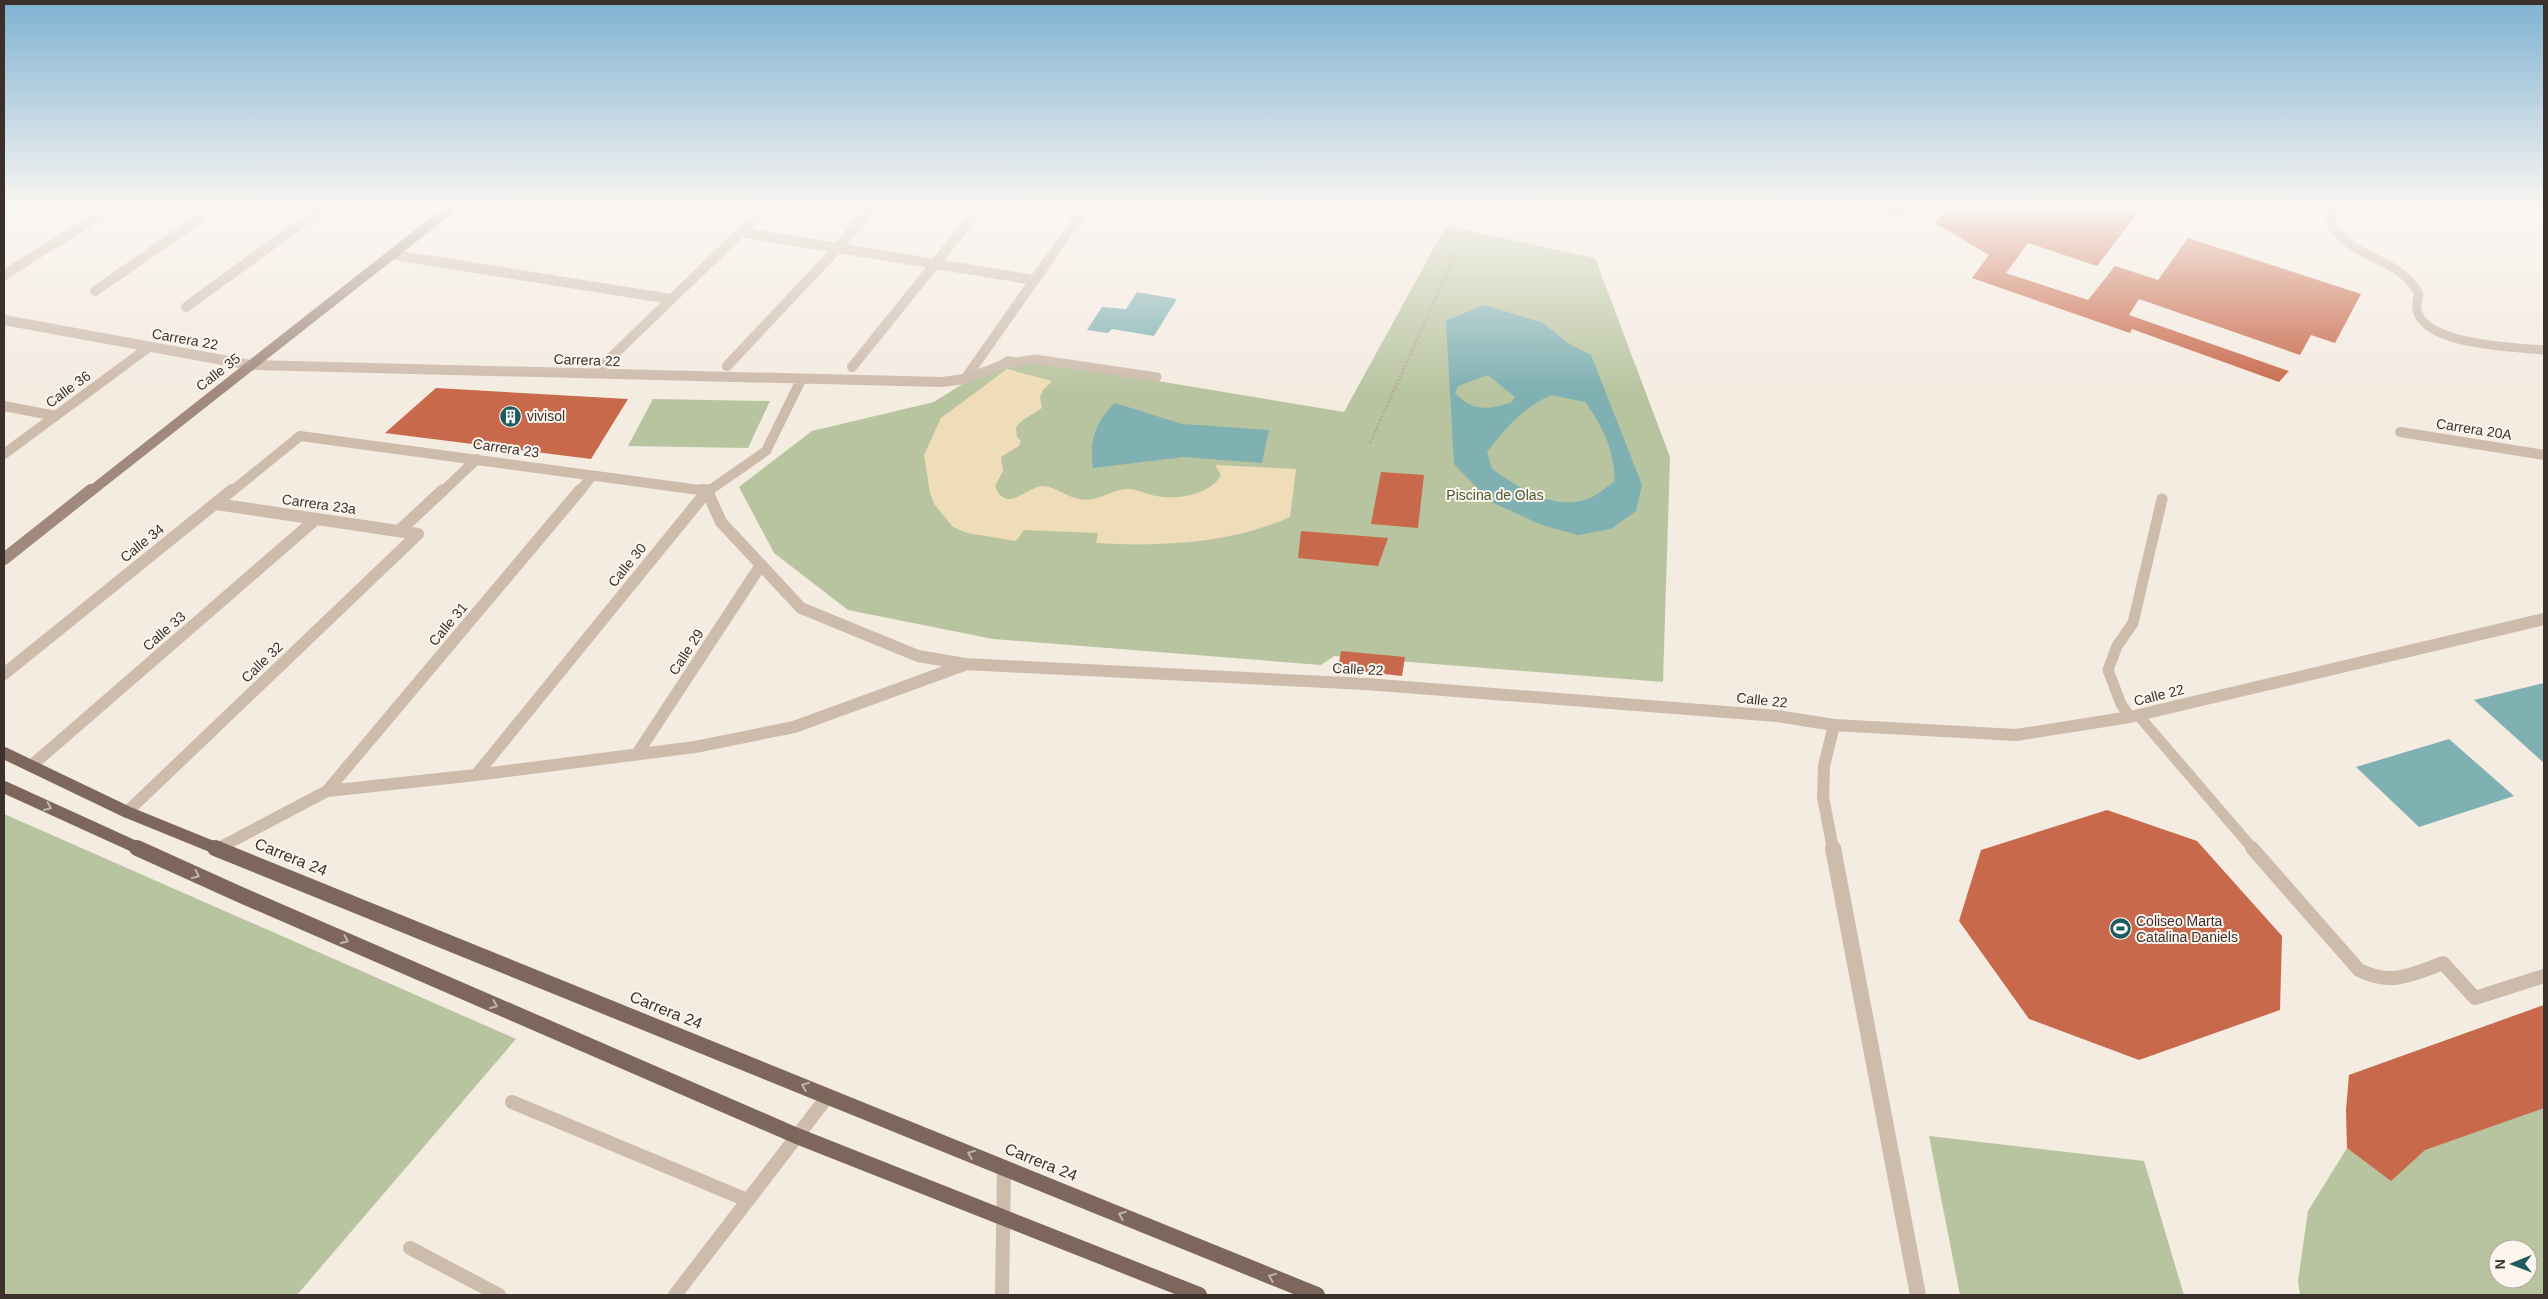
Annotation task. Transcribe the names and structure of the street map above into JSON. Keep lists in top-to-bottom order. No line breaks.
{"streets":{"main road":["Carrera 24"],"street":["Carrera 22","Calle 35","Calle 36","Carrera 20A","Carrera 23","Carrera 23a","Calle 34","Calle 30","Calle 31","Calle 33","Calle 29","Calle 32","Calle 22"]},"crossings":[["Carrera 22","Calle 35"],["Carrera 22","Calle 36"],["Carrera 22","Calle 30"],["Carrera 23","Calle 34"],["Carrera 23","Calle 30"],["Carrera 23","Calle 31"],["Carrera 23","Calle 22"],["Carrera 23a","Calle 34"],["Carrera 23a","Calle 33"],["Carrera 23a","Calle 32"],["Calle 30","Calle 22"],["Calle 33","Carrera 24"],["Calle 29","Calle 22"],["Calle 32","Carrera 24"]],"parks":["Piscina de Olas"],"places":{"building":["vivisol"],"sports":["Coliseo Marta Catalina Daniels"]},"north":"left"}
